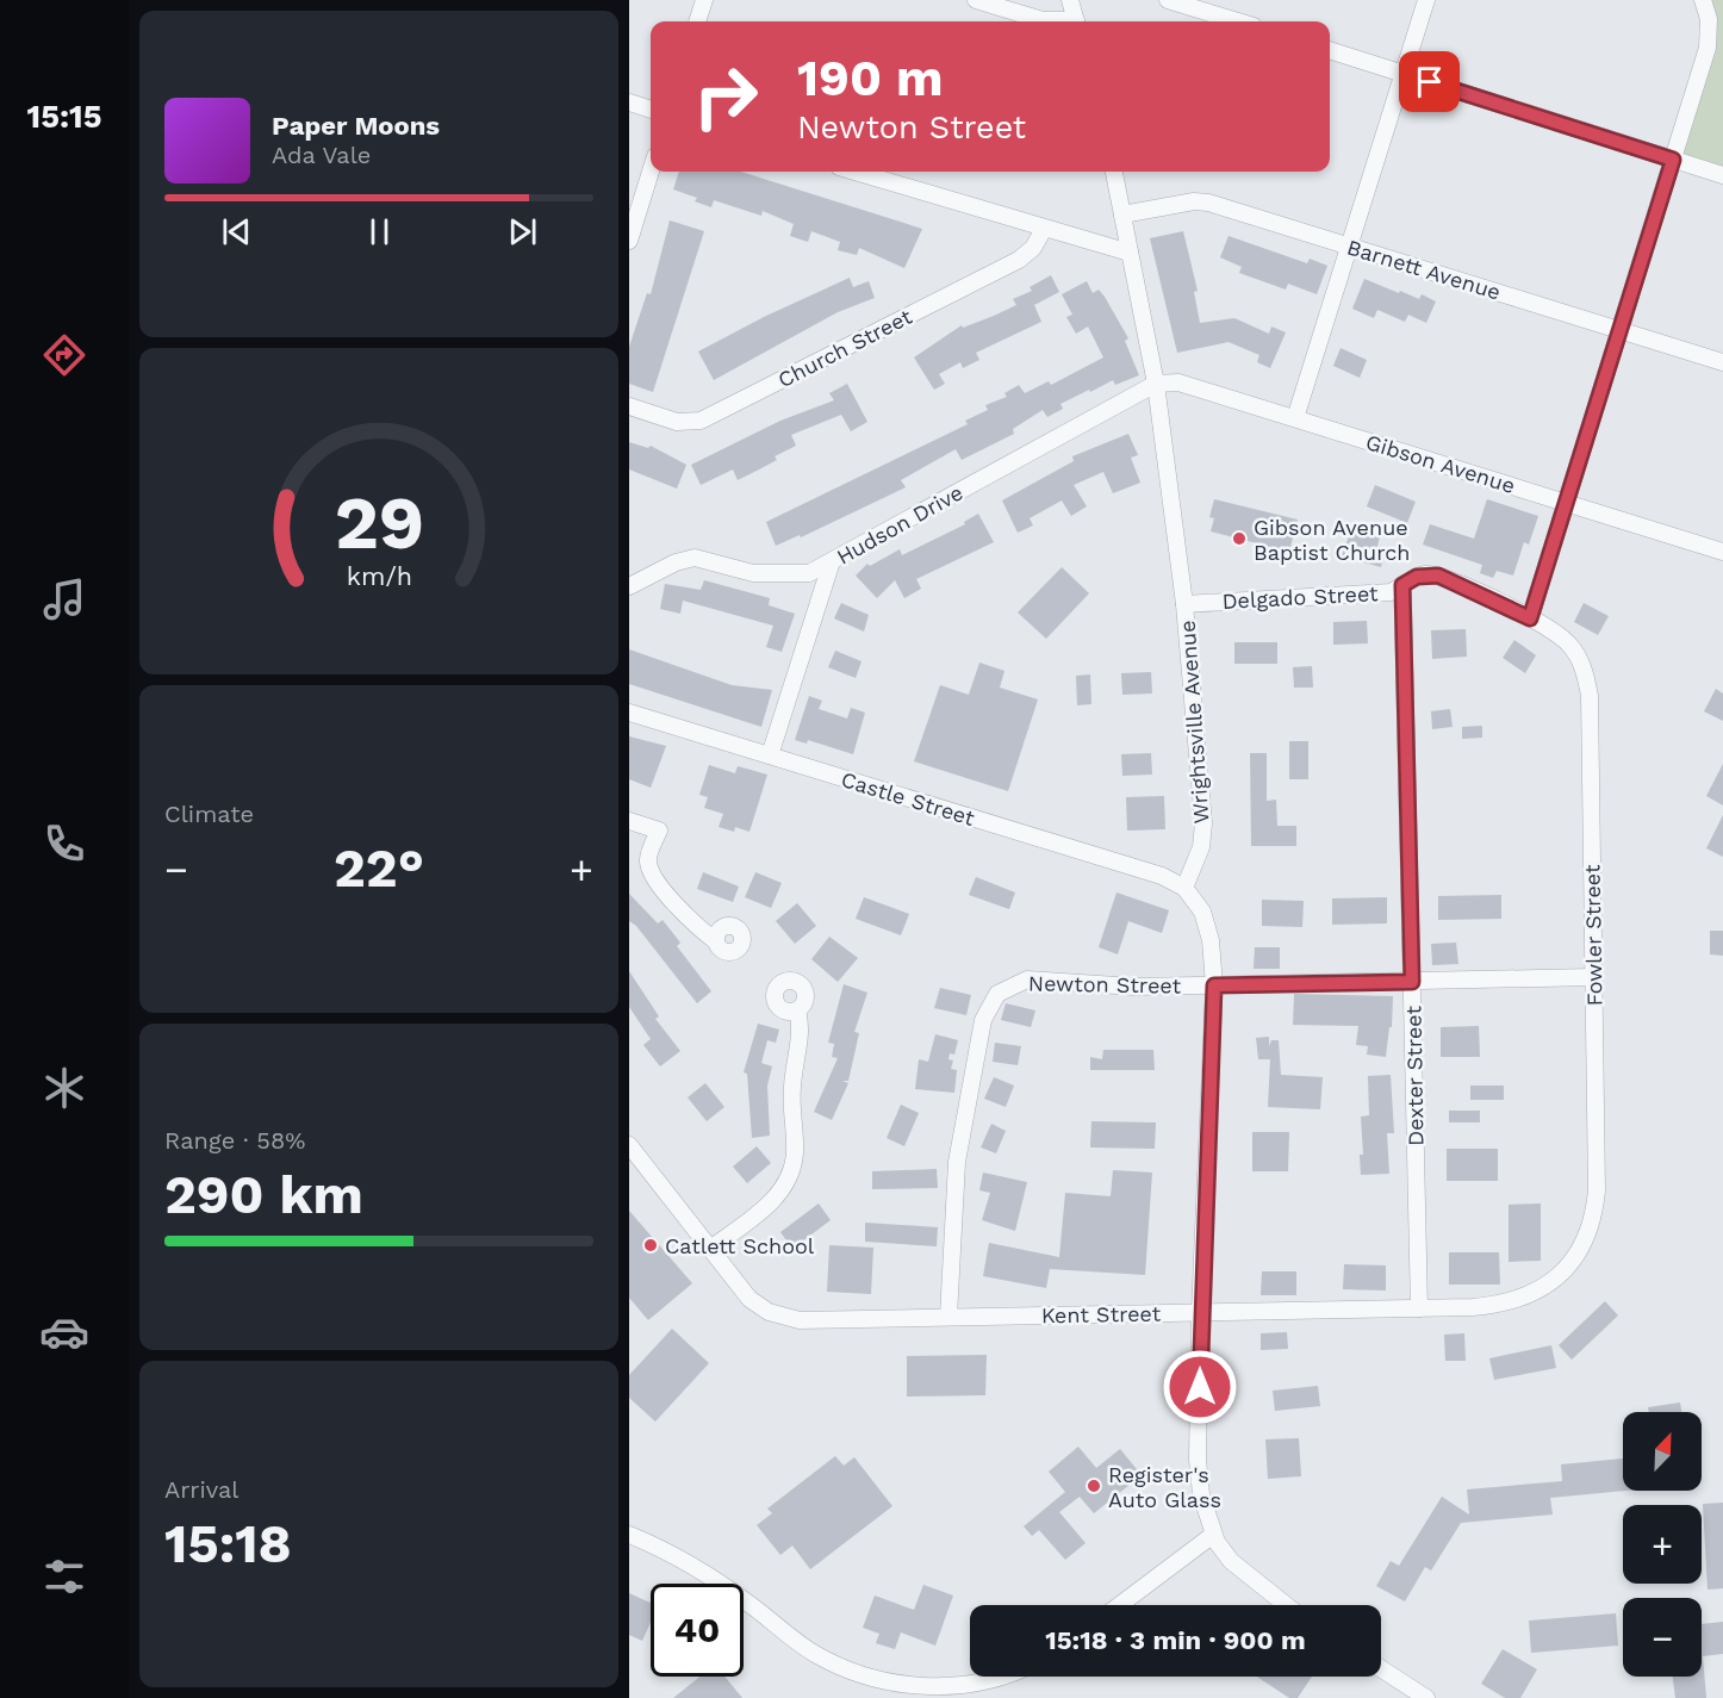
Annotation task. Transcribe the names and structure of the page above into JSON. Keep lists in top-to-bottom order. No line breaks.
{"streets":{"street":["Barnett Avenue","Church Street","Gibson Avenue","Hudson Drive","Delgado Street","Wrightsville Avenue","Castle Street","Fowler Street","Newton Street","Dexter Street","Kent Street"]},"crossings":[["Barnett Avenue","Wrightsville Avenue"],["Gibson Avenue","Hudson Drive"],["Gibson Avenue","Wrightsville Avenue"],["Hudson Drive","Wrightsville Avenue"],["Delgado Street","Wrightsville Avenue"],["Delgado Street","Fowler Street"],["Delgado Street","Dexter Street"],["Wrightsville Avenue","Castle Street"],["Fowler Street","Newton Street"],["Fowler Street","Kent Street"],["Newton Street","Dexter Street"],["Newton Street","Kent Street"],["Dexter Street","Kent Street"]],"places":["Gibson Avenue Baptist Church","Catlett School","Register's Auto Glass"],"north":"top right","page":{"tabs":"15:15","turn":["190 m","Newton Street"],"song":["Paper Moons","Ada Vale"],"tile":["Climate",["Range · 58%","290 km"],["Arrival","15:18"]],"heat":["−","22°","+"],"map_buttons":["+","−"],"limit":"40","trip":"15:18 · 3 min · 900 m","gauge":["29","km/h"]}}
